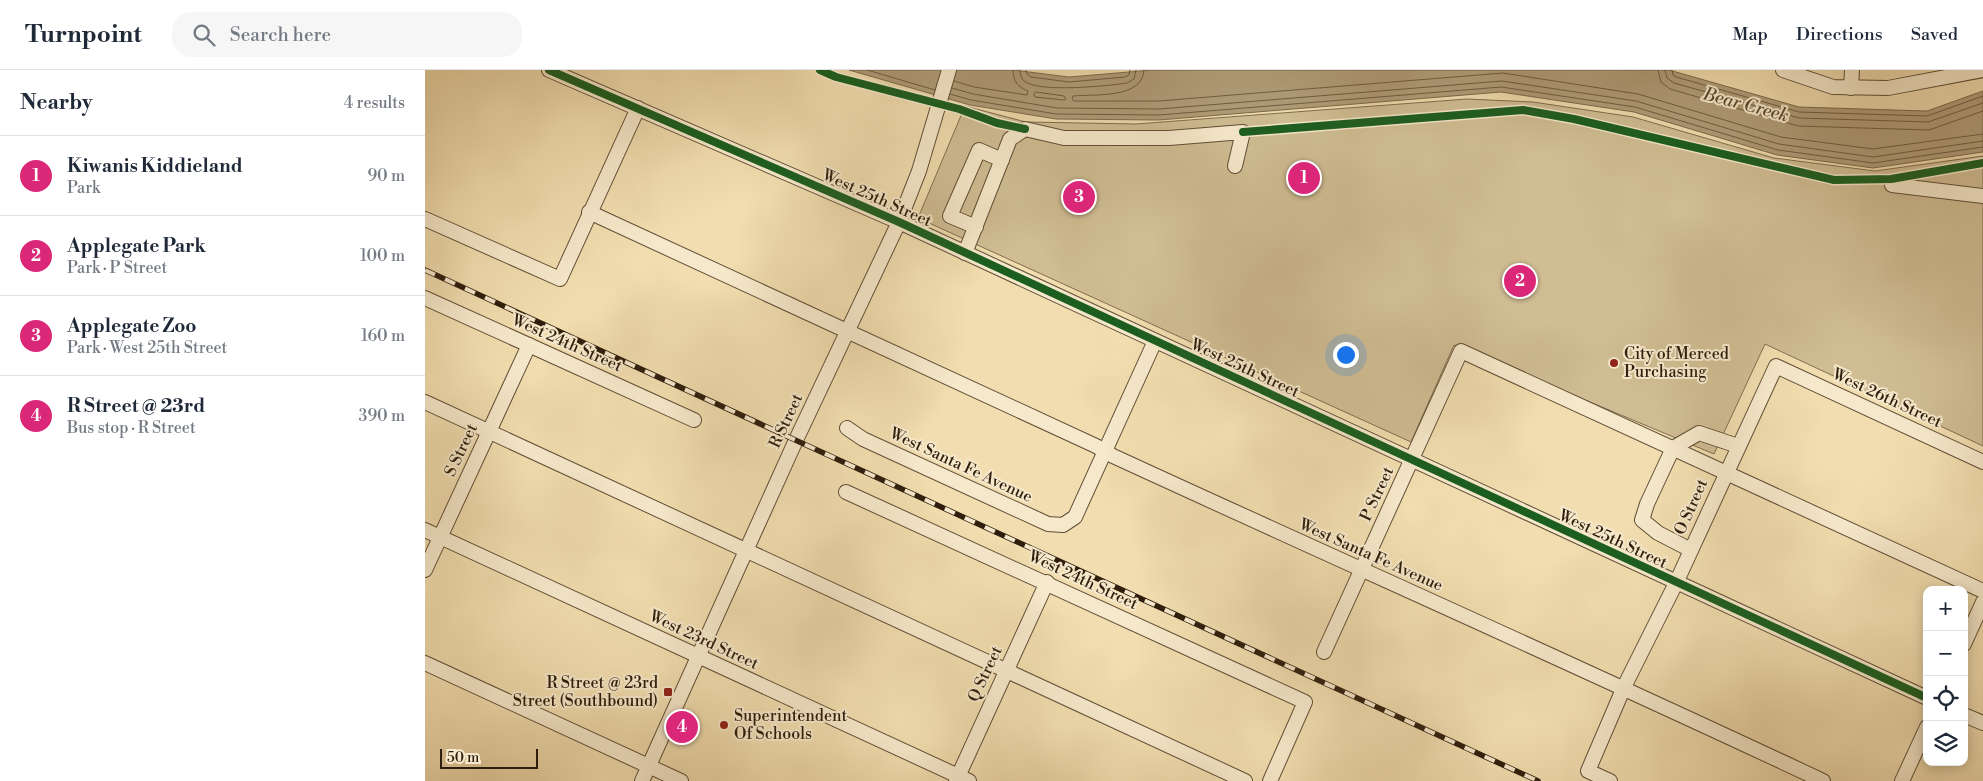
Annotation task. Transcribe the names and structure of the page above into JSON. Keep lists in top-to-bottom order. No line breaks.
{"streets":{"street":["West 25th Street","West 24th Street","West 26th Street","R Street","S Street","West Santa Fe Avenue","P Street","O Street","West 23rd Street","Q Street"]},"crossings":[["West 25th Street","R Street"],["West 25th Street","P Street"],["West 25th Street","O Street"],["West 24th Street","S Street"],["West 24th Street","Q Street"],["West 26th Street","O Street"],["R Street","West Santa Fe Avenue"],["R Street","West 23rd Street"],["S Street","West 23rd Street"],["West Santa Fe Avenue","P Street"],["West Santa Fe Avenue","O Street"],["West 23rd Street","Q Street"]],"water":["Bear Creek"],"places":{"other":["City of Merced Purchasing","Superintendent Of Schools"],"transit":["R Street @ 23rd Street (Southbound)"]},"scale_bar":"50 m","page":{"header":"Turnpoint","search":"Search here","nav":["Map","Directions","Saved"],"heading":["Nearby","4 results"],"list":[{"mark":"1","name":"Kiwanis Kiddieland","note":"Park","value":"90 m"},{"mark":"2","name":"Applegate Park","note":"Park · P Street","value":"100 m"},{"mark":"3","name":"Applegate Zoo","note":"Park · West 25th Street","value":"160 m"},{"mark":"4","name":"R Street @ 23rd","note":"Bus stop · R Street","value":"390 m"}],"pins":["1","3","2","4"],"map_buttons":["+","−"],"scale":"50 m"}}
